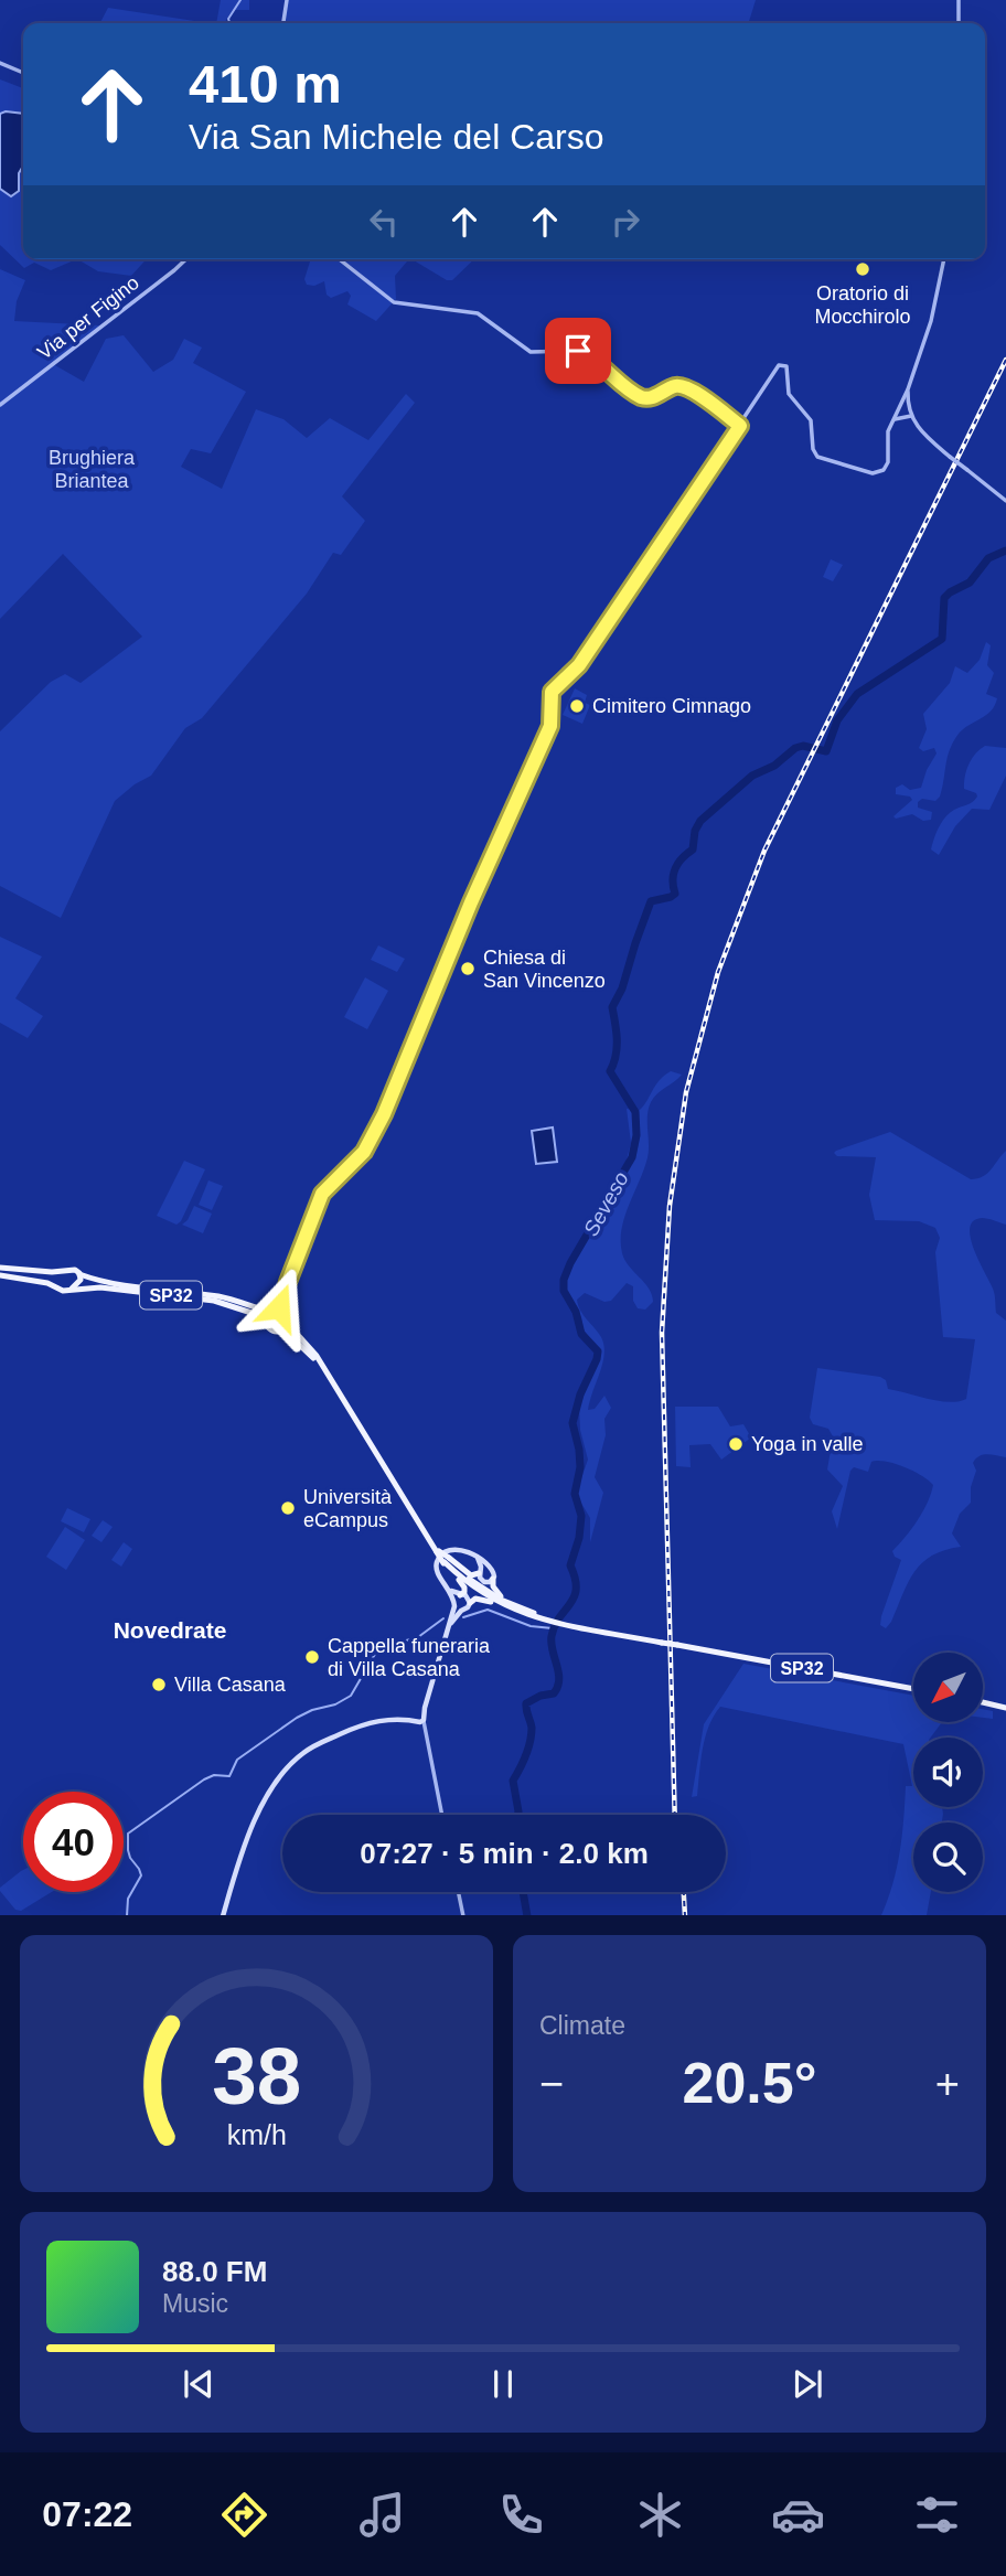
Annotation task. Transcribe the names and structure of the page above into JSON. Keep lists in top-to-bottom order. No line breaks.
{"streets":{"main road":["SP32"],"street":["Via per Figino"]},"districts":["Novedrate"],"water":["Seveso"],"parks":["Brughiera Briantea"],"places":["Oratorio di Mocchirolo","Cimitero Cimnago","Chiesa di San Vincenzo","Yoga in valle","Università eCampus","Cappella funeraria di Villa Casana","Villa Casana"],"north":"bottom left","page":{"turn":["410 m","Via San Michele del Carso"],"limit":"40","trip":"07:27 · 5 min · 2.0 km","tile":"Climate","heat":["−","20.5°","+"],"song":["88.0 FM","Music"],"tabs":"07:22","gauge":["38","km/h"]}}
